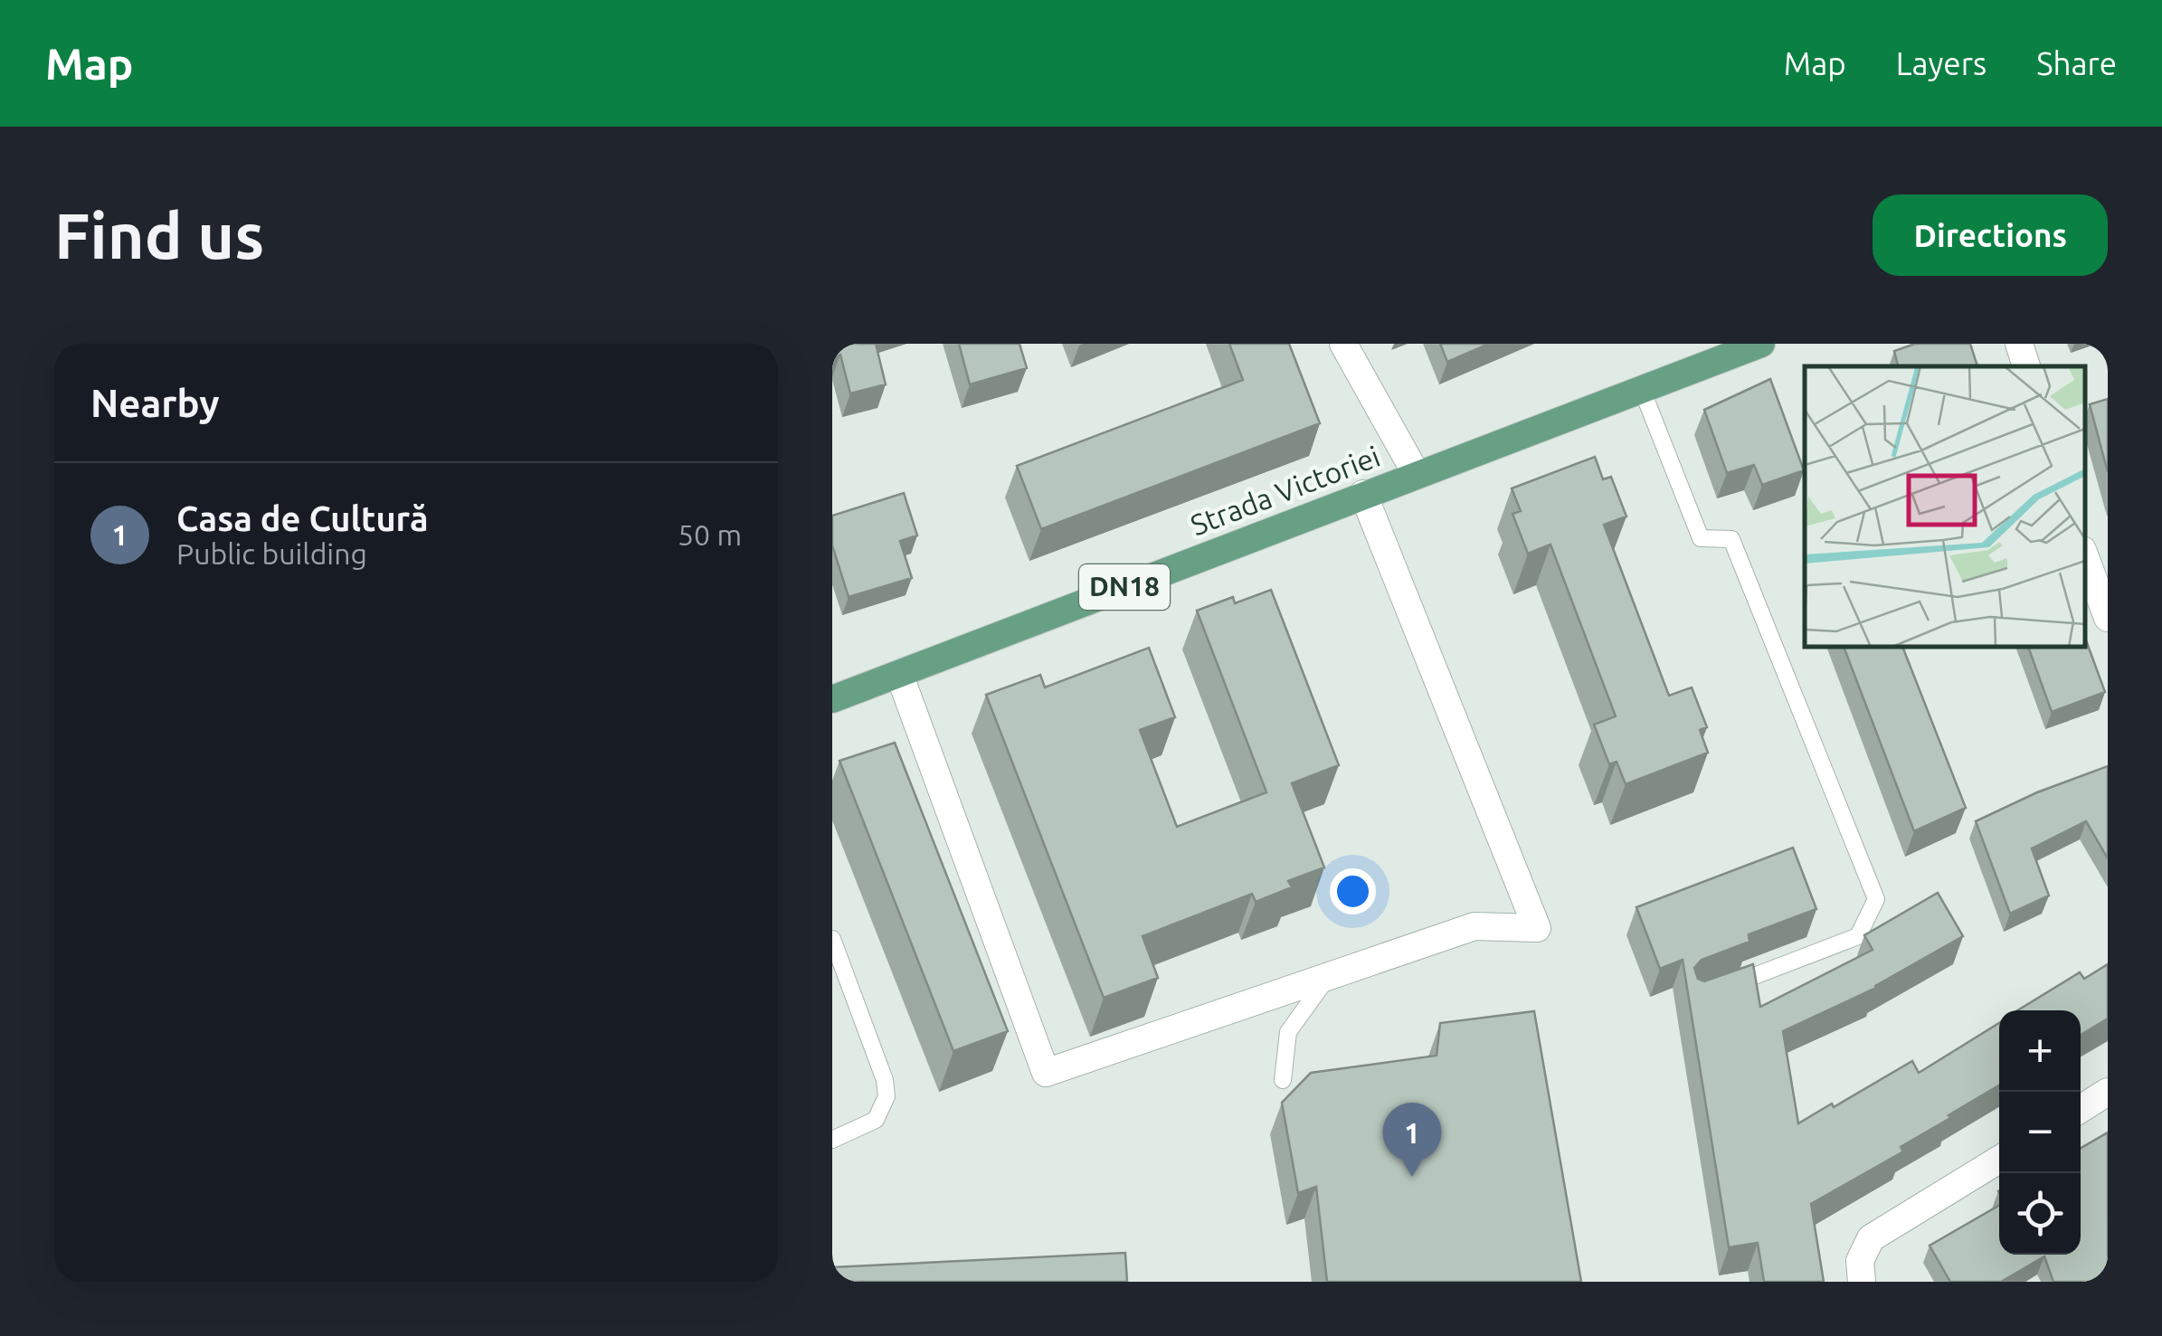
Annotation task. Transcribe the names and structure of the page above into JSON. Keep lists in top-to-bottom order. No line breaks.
{"streets":{"main road":["Strada Victoriei","DN18"]},"page":{"header":"Map","nav":["Map","Layers","Share"],"buttons":"Directions","title":"Find us","heading":"Nearby","list":[{"mark":"1","name":"Casa de Cultură","note":"Public building","value":"50 m"}],"map_buttons":["+","−"],"pins":"1"}}
